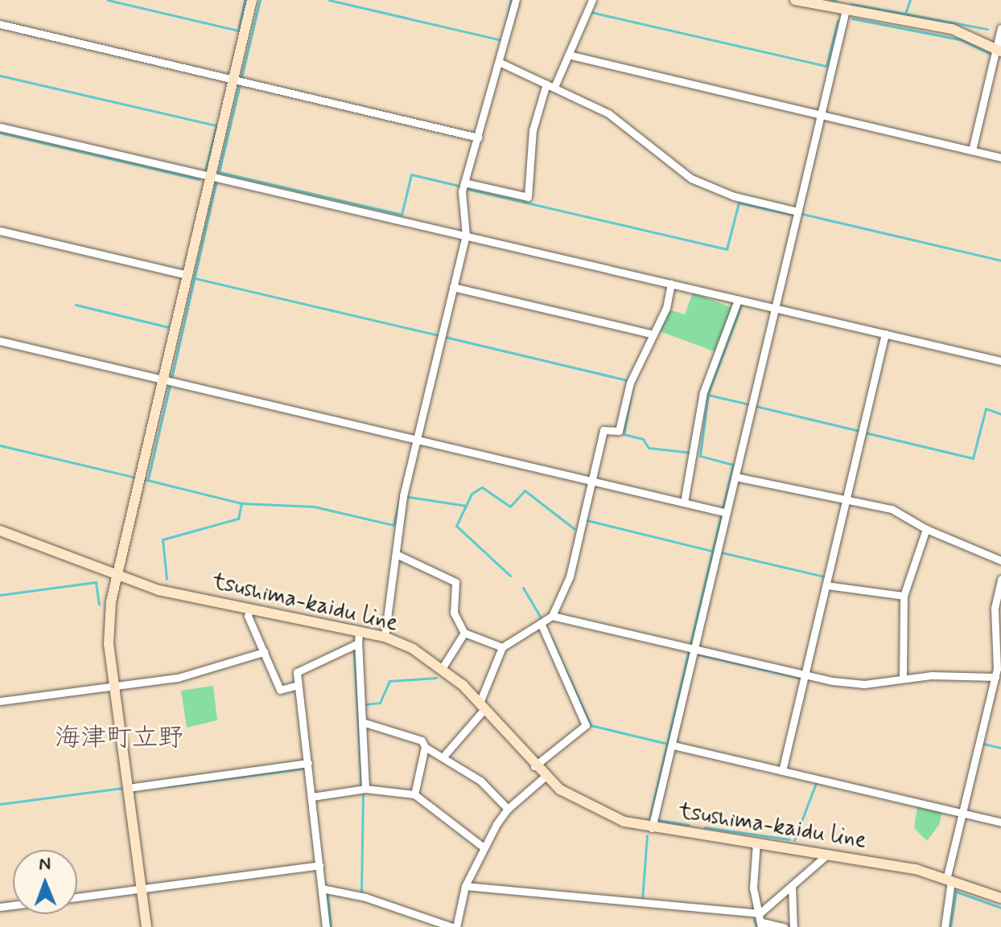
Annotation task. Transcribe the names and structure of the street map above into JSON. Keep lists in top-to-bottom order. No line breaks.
{"streets":{"street":["tsushima-kaidu line"]},"districts":["海津町立野"],"north":"top"}
